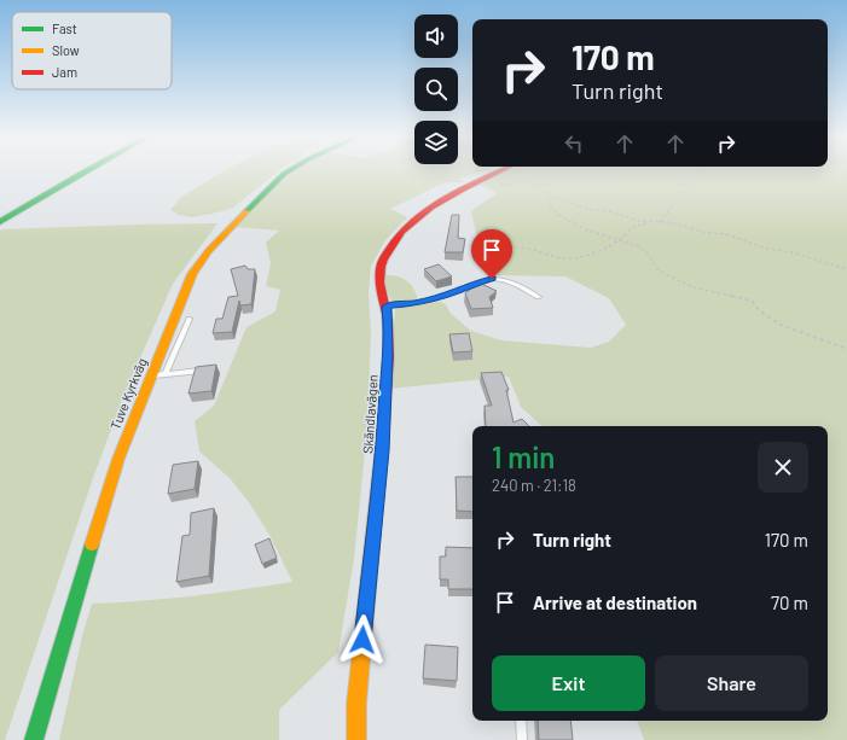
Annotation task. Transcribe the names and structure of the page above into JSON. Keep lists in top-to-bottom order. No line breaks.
{"streets":{"street":["Tuve Kyrkväg","Skändlavägen"]},"legend":["Fast","Slow","Jam"],"page":{"turn":["170 m","Turn right"],"heading":["1 min","240 m · 21:18"],"list":[{"name":"Turn right","value":"170 m"},{"name":"Arrive at destination","value":"70 m"}],"buttons":["Exit","Share"]}}
